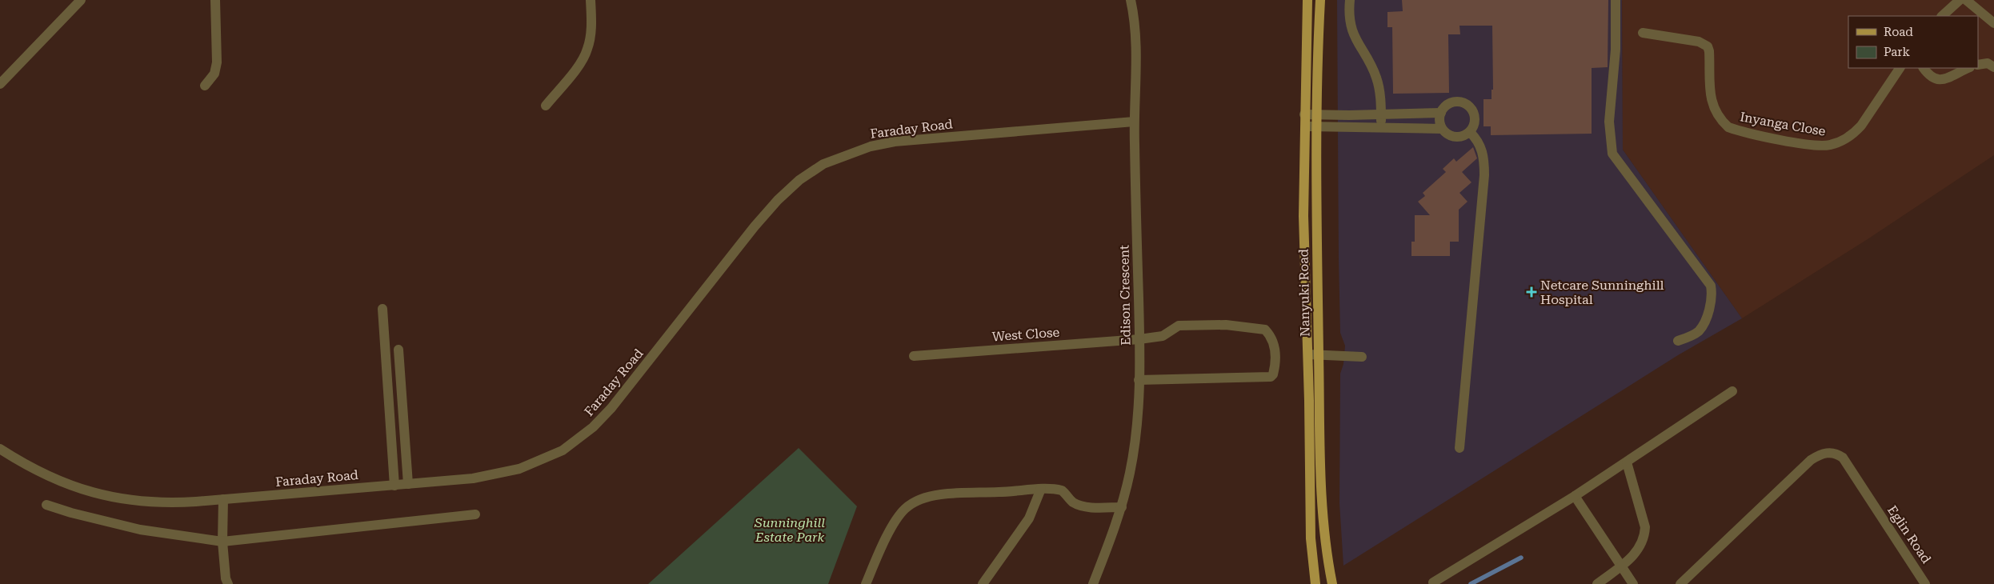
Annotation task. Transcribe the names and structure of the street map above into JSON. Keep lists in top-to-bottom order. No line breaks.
{"streets":{"main road":["Nanyuki Road"],"street":["Inyanga Close","Faraday Road","Edison Crescent","West Close","Eglin Road"]},"crossings":[["Faraday Road","Edison Crescent"],["Edison Crescent","West Close"]],"parks":["Sunninghill Estate Park"],"places":{"health":["Netcare Sunninghill Hospital"]},"legend":["Road","Park"]}
